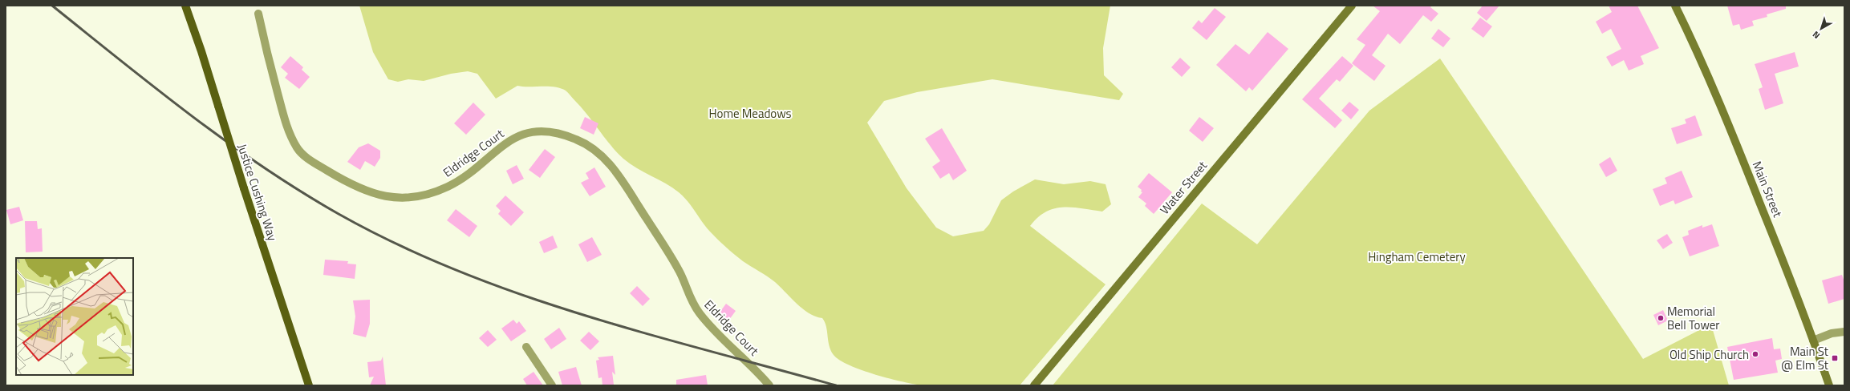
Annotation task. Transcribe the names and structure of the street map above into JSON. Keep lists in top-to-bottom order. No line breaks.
{"streets":{"main road":["Water Street","Main Street","Justice Cushing Way"],"street":["Eldridge Court"]},"parks":["Home Meadows","Hingham Cemetery"],"places":{"other":["Memorial Bell Tower","Old Ship Church"],"transit":["Main St @ Elm St"]},"north":"bottom left"}
